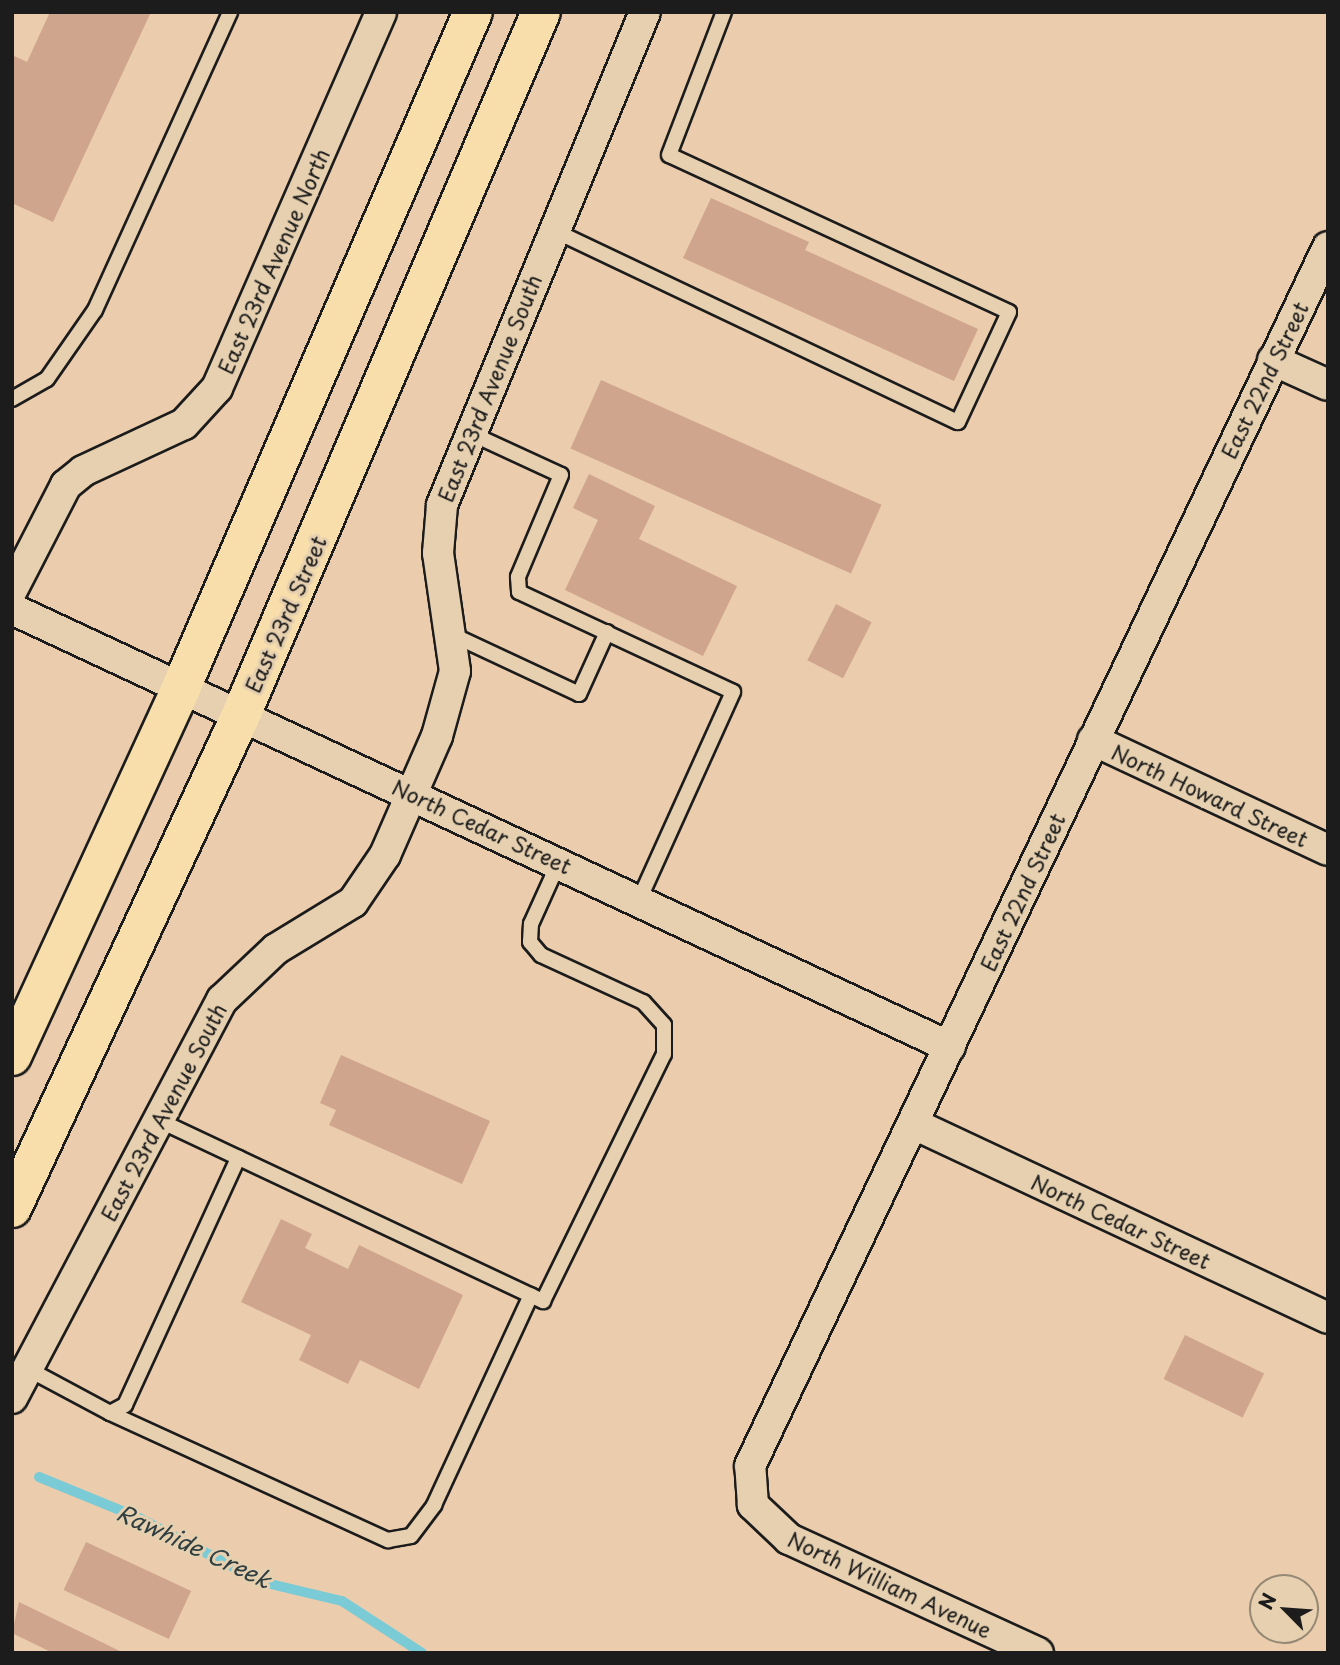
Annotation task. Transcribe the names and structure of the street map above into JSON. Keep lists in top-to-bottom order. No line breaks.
{"streets":{"main road":["East 23rd Street"],"street":["East 23rd Avenue North","East 22nd Street","East 23rd Avenue South","North Howard Street","North Cedar Street","North William Avenue"]},"crossings":[["East 22nd Street","North Howard Street"],["East 22nd Street","North Cedar Street"],["East 22nd Street","North William Avenue"],["East 23rd Avenue South","North Cedar Street"],["East 23rd Street","North Cedar Street"]],"water":["Rawhide Creek"],"north":"top left"}
